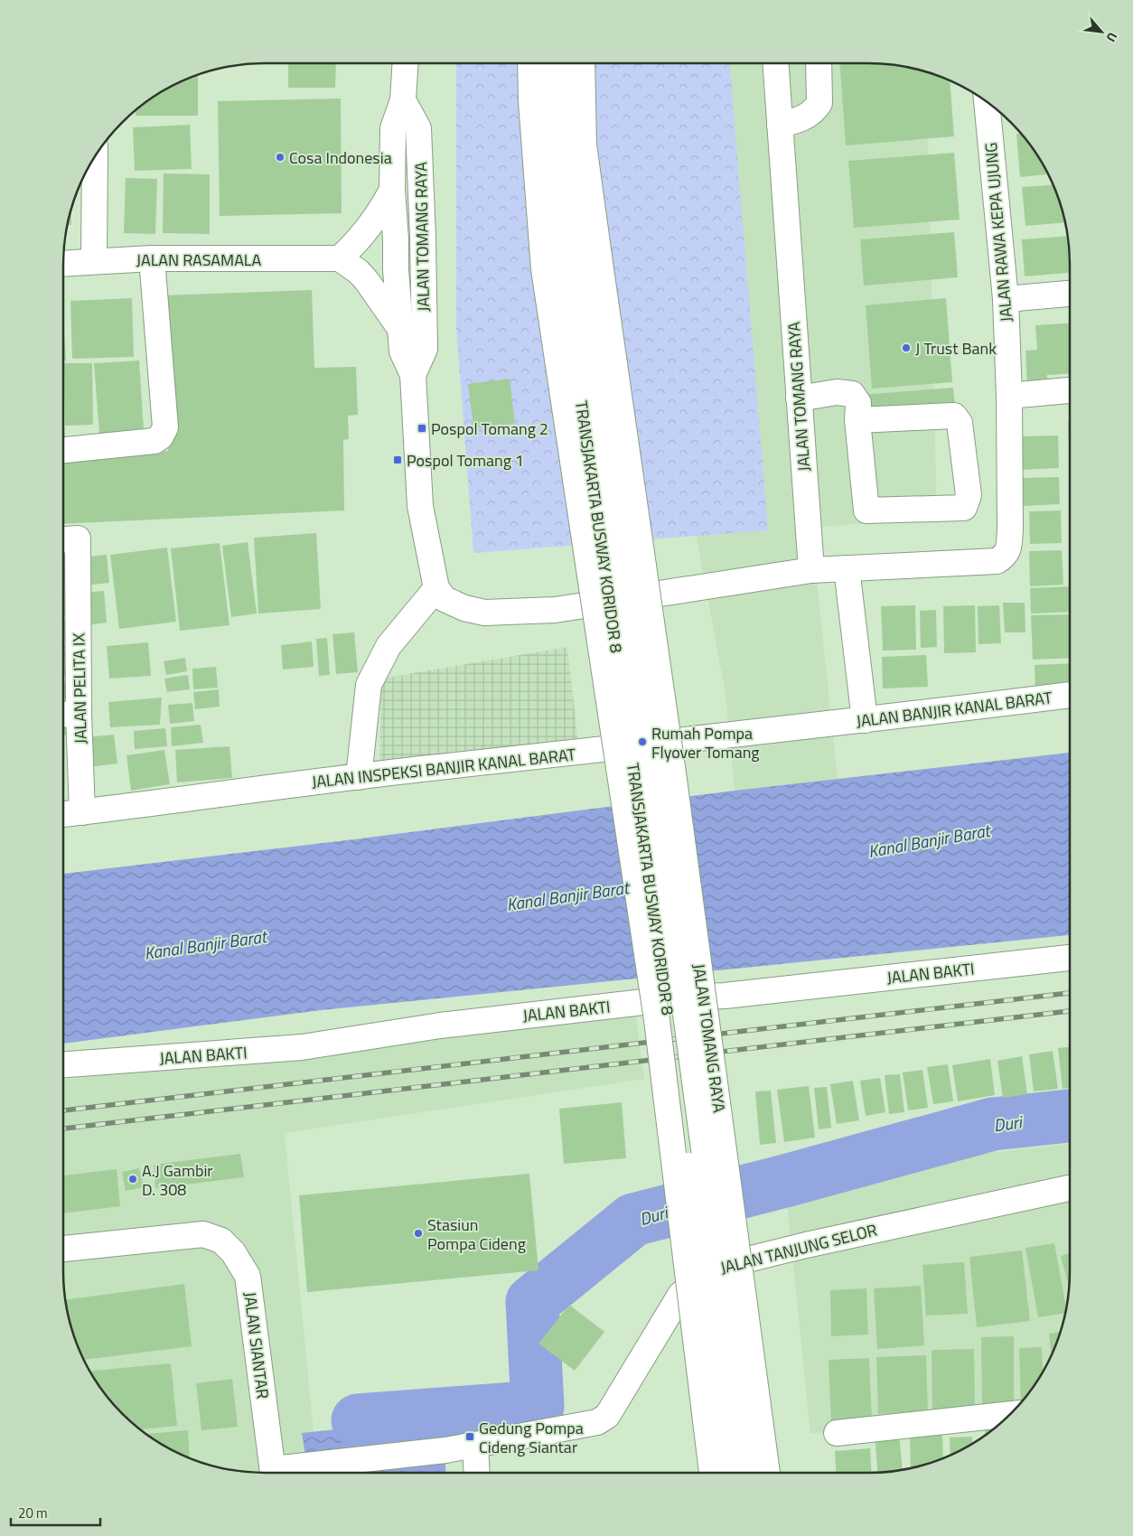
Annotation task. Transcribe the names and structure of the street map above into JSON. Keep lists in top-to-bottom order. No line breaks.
{"streets":{"street":["JALAN RAWA KEPA UJUNG","JALAN TOMANG RAYA","JALAN RASAMALA","TRANSJAKARTA BUSWAY KORIDOR 8","JALAN PELITA IX","JALAN BANJIR KANAL BARAT","JALAN INSPEKSI BANJIR KANAL BARAT","JALAN BAKTI","JALAN TANJUNG SELOR","JALAN SIANTAR"]},"crossings":[["JALAN RAWA KEPA UJUNG","JALAN TOMANG RAYA"],["JALAN TOMANG RAYA","JALAN RASAMALA"],["JALAN TOMANG RAYA","TRANSJAKARTA BUSWAY KORIDOR 8"],["JALAN PELITA IX","JALAN INSPEKSI BANJIR KANAL BARAT"],["JALAN BANJIR KANAL BARAT","JALAN INSPEKSI BANJIR KANAL BARAT"],["JALAN TANJUNG SELOR","JALAN SIANTAR"]],"water":["Kanal Banjir Barat","Duri"],"places":{"other":["Cosa Indonesia","J Trust Bank","Rumah Pompa Flyover Tomang","A.J Gambir D. 308","Stasiun Pompa Cideng"],"transit":["Pospol Tomang 2","Pospol Tomang 1","Gedung Pompa Cideng Siantar"]},"scale_bar":"20 m","north":"bottom right"}
